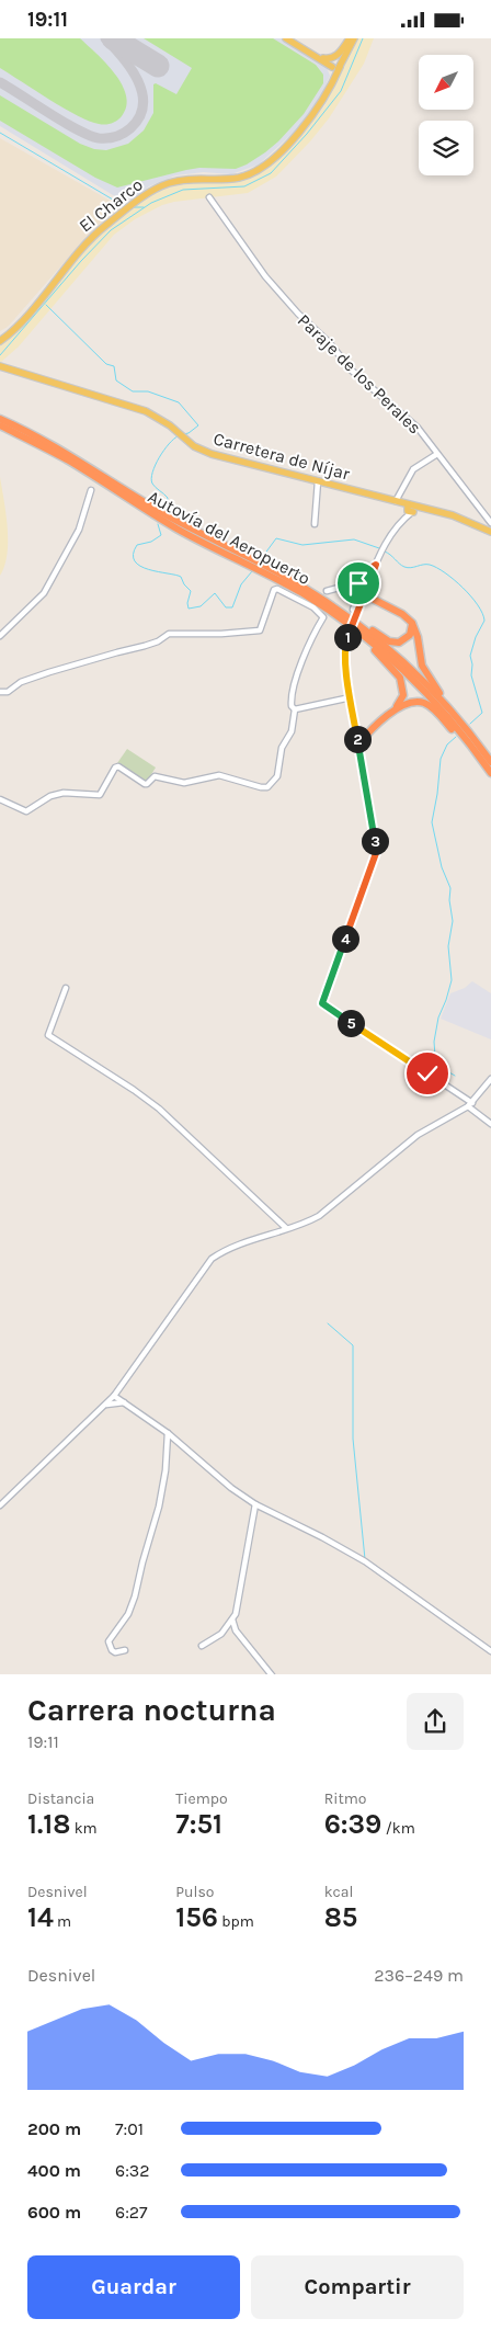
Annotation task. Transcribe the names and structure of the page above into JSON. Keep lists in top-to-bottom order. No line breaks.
{"streets":{"highway":["Autovía del Aeropuerto"],"main road":["El Charco","Carretera de Níjar"],"street":["Paraje de los Perales"]},"north":"bottom left","page":{"status":"19:11","pins":["1","2","3","4","5"],"heading":["Carrera nocturna","19:11"],"stats":[["Distancia","1.18 km"],["Tiempo","7:51"],["Ritmo","6:39 /km"],["Desnivel","14 m"],["Pulso","156 bpm"],["kcal","85"]],"chart":["Desnivel","236–249 m"],"list":[{"name":"200 m","note":"7:01"},{"name":"400 m","note":"6:32"},{"name":"600 m","note":"6:27"}],"buttons":["Guardar","Compartir"]}}
